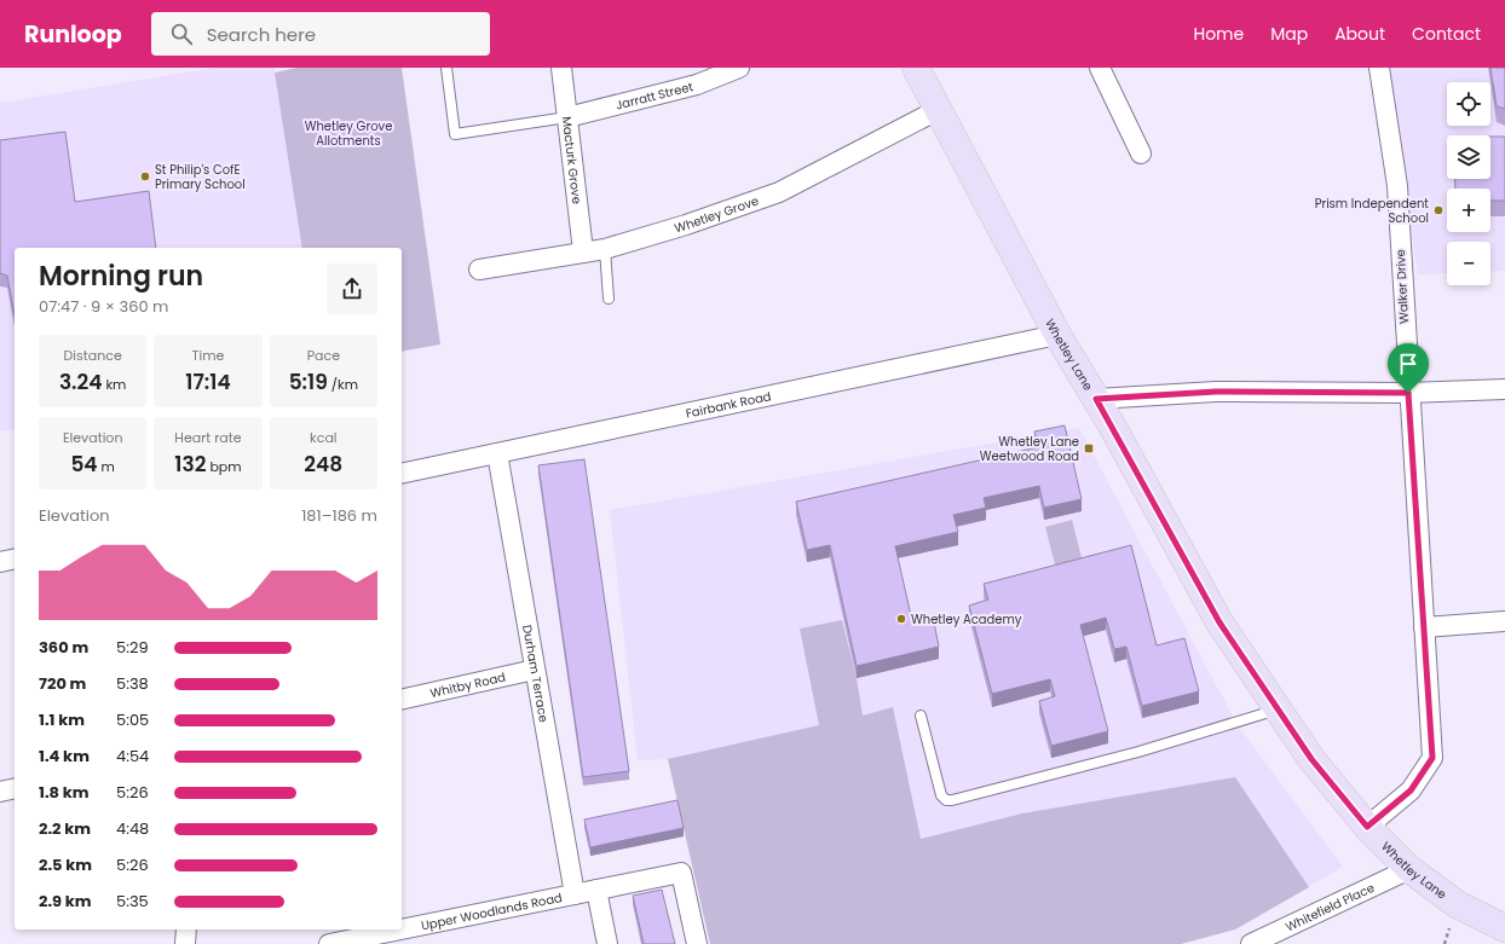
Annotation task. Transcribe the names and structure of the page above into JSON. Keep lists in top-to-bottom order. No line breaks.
{"streets":{"main road":["Whetley Lane"],"street":["Jarratt Street","Macturk Grove","Whetley Grove","Walker Drive","Fairbank Road","Durham Terrace","Whitby Road","Whitefield Place","Upper Woodlands Road"]},"crossings":[["Jarratt Street","Macturk Grove"],["Macturk Grove","Whetley Grove"],["Whetley Grove","Whetley Lane"],["Walker Drive","Whetley Lane"],["Whetley Lane","Fairbank Road"],["Whetley Lane","Whitefield Place"],["Fairbank Road","Durham Terrace"],["Durham Terrace","Whitby Road"],["Durham Terrace","Upper Woodlands Road"]],"parks":["Whetley Grove Allotments"],"places":{"other":["St Philip's CofE Primary School","Prism Independent School","Whetley Academy"],"transit":["Whetley Lane Weetwood Road"]},"page":{"header":"Runloop","search":"Search here","nav":["Home","Map","About","Contact"],"map_buttons":["+","−"],"heading":["Morning run","07:47 · 9 × 360 m"],"stats":[["Distance","3.24 km"],["Time","17:14"],["Pace","5:19 /km"],["Elevation","54 m"],["Heart rate","132 bpm"],["kcal","248"]],"chart":["Elevation","181–186 m"],"list":[{"name":"360 m","note":"5:29"},{"name":"720 m","note":"5:38"},{"name":"1.1 km","note":"5:05"},{"name":"1.4 km","note":"4:54"},{"name":"1.8 km","note":"5:26"},{"name":"2.2 km","note":"4:48"},{"name":"2.5 km","note":"5:26"},{"name":"2.9 km","note":"5:35"}]}}
